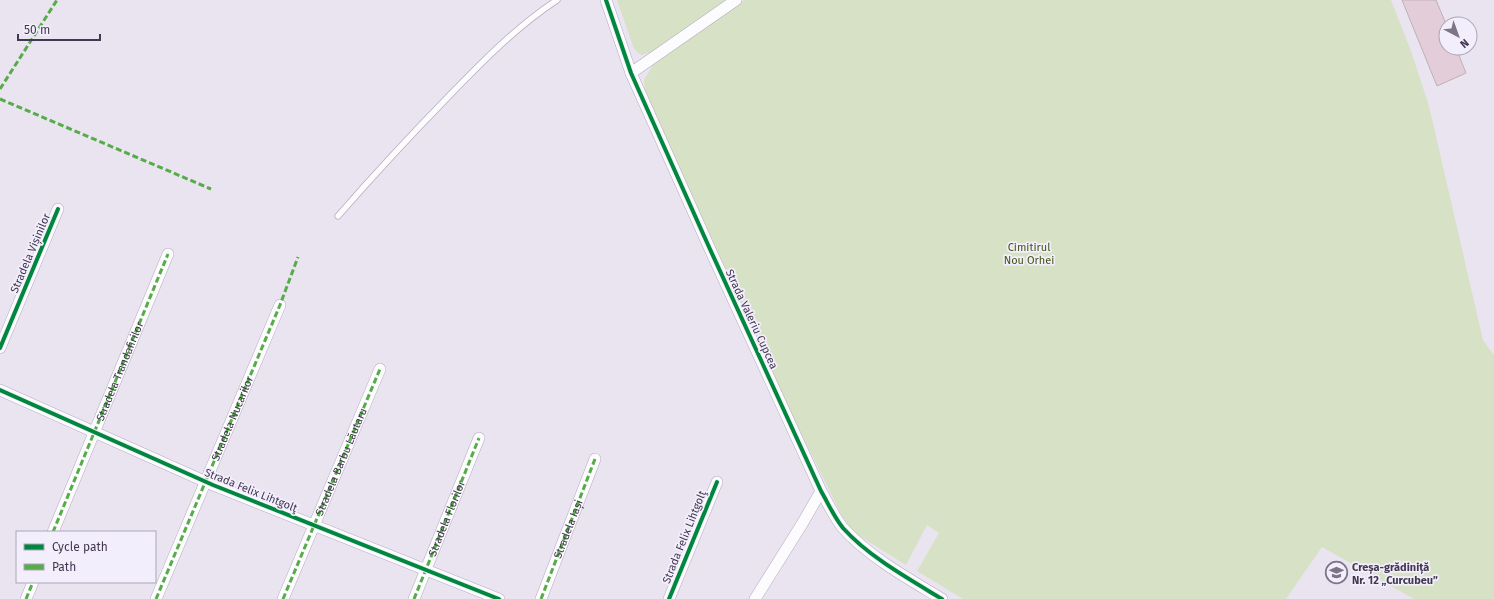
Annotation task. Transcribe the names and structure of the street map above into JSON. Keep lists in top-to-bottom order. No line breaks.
{"streets":{"street":["Stradela Vișinilor","Strada Valeriu Cupcea","Stradela Trandafirilor","Stradela Nucarilor","Stradela Barbu Lăutaru","Strada Felix Lihtgolţ","Stradela Florilor","Stradela Iași"]},"crossings":[["Stradela Trandafirilor","Strada Felix Lihtgolţ"],["Stradela Nucarilor","Strada Felix Lihtgolţ"],["Stradela Barbu Lăutaru","Strada Felix Lihtgolţ"],["Strada Felix Lihtgolţ","Stradela Florilor"]],"parks":["Cimitirul Nou Orhei"],"places":{"school or university":["Creșa-grădiniță Nr. 12 „Curcubeu”"]},"legend":["Cycle path","Path"],"scale_bar":"50 m","north":"bottom right"}
